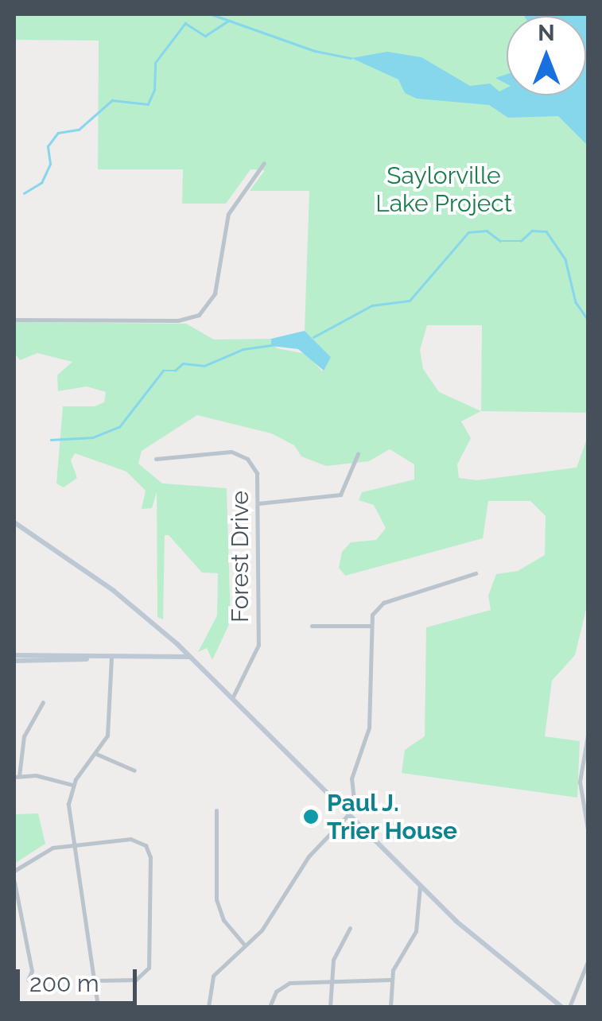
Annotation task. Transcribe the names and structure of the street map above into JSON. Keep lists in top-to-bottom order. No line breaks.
{"streets":{"street":["Forest Drive"]},"parks":["Saylorville Lake Project"],"places":["Paul J. Trier House"],"scale_bar":"200 m","north":"top"}
